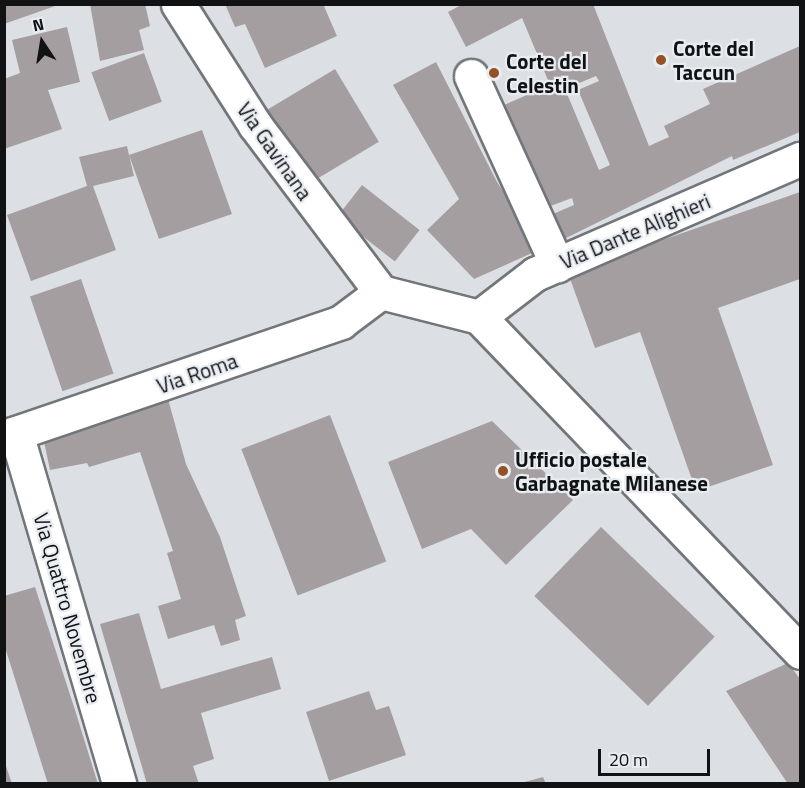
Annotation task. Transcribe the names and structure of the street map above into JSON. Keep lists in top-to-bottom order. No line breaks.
{"streets":{"street":["Via Gavinana","Via Dante Alighieri","Via Roma","Via Quattro Novembre"]},"crossings":[["Via Gavinana","Via Roma"],["Via Roma","Via Quattro Novembre"]],"places":["Corte del Taccun","Corte del Celestin","Ufficio postale Garbagnate Milanese"],"scale_bar":"20 m","north":"top"}
